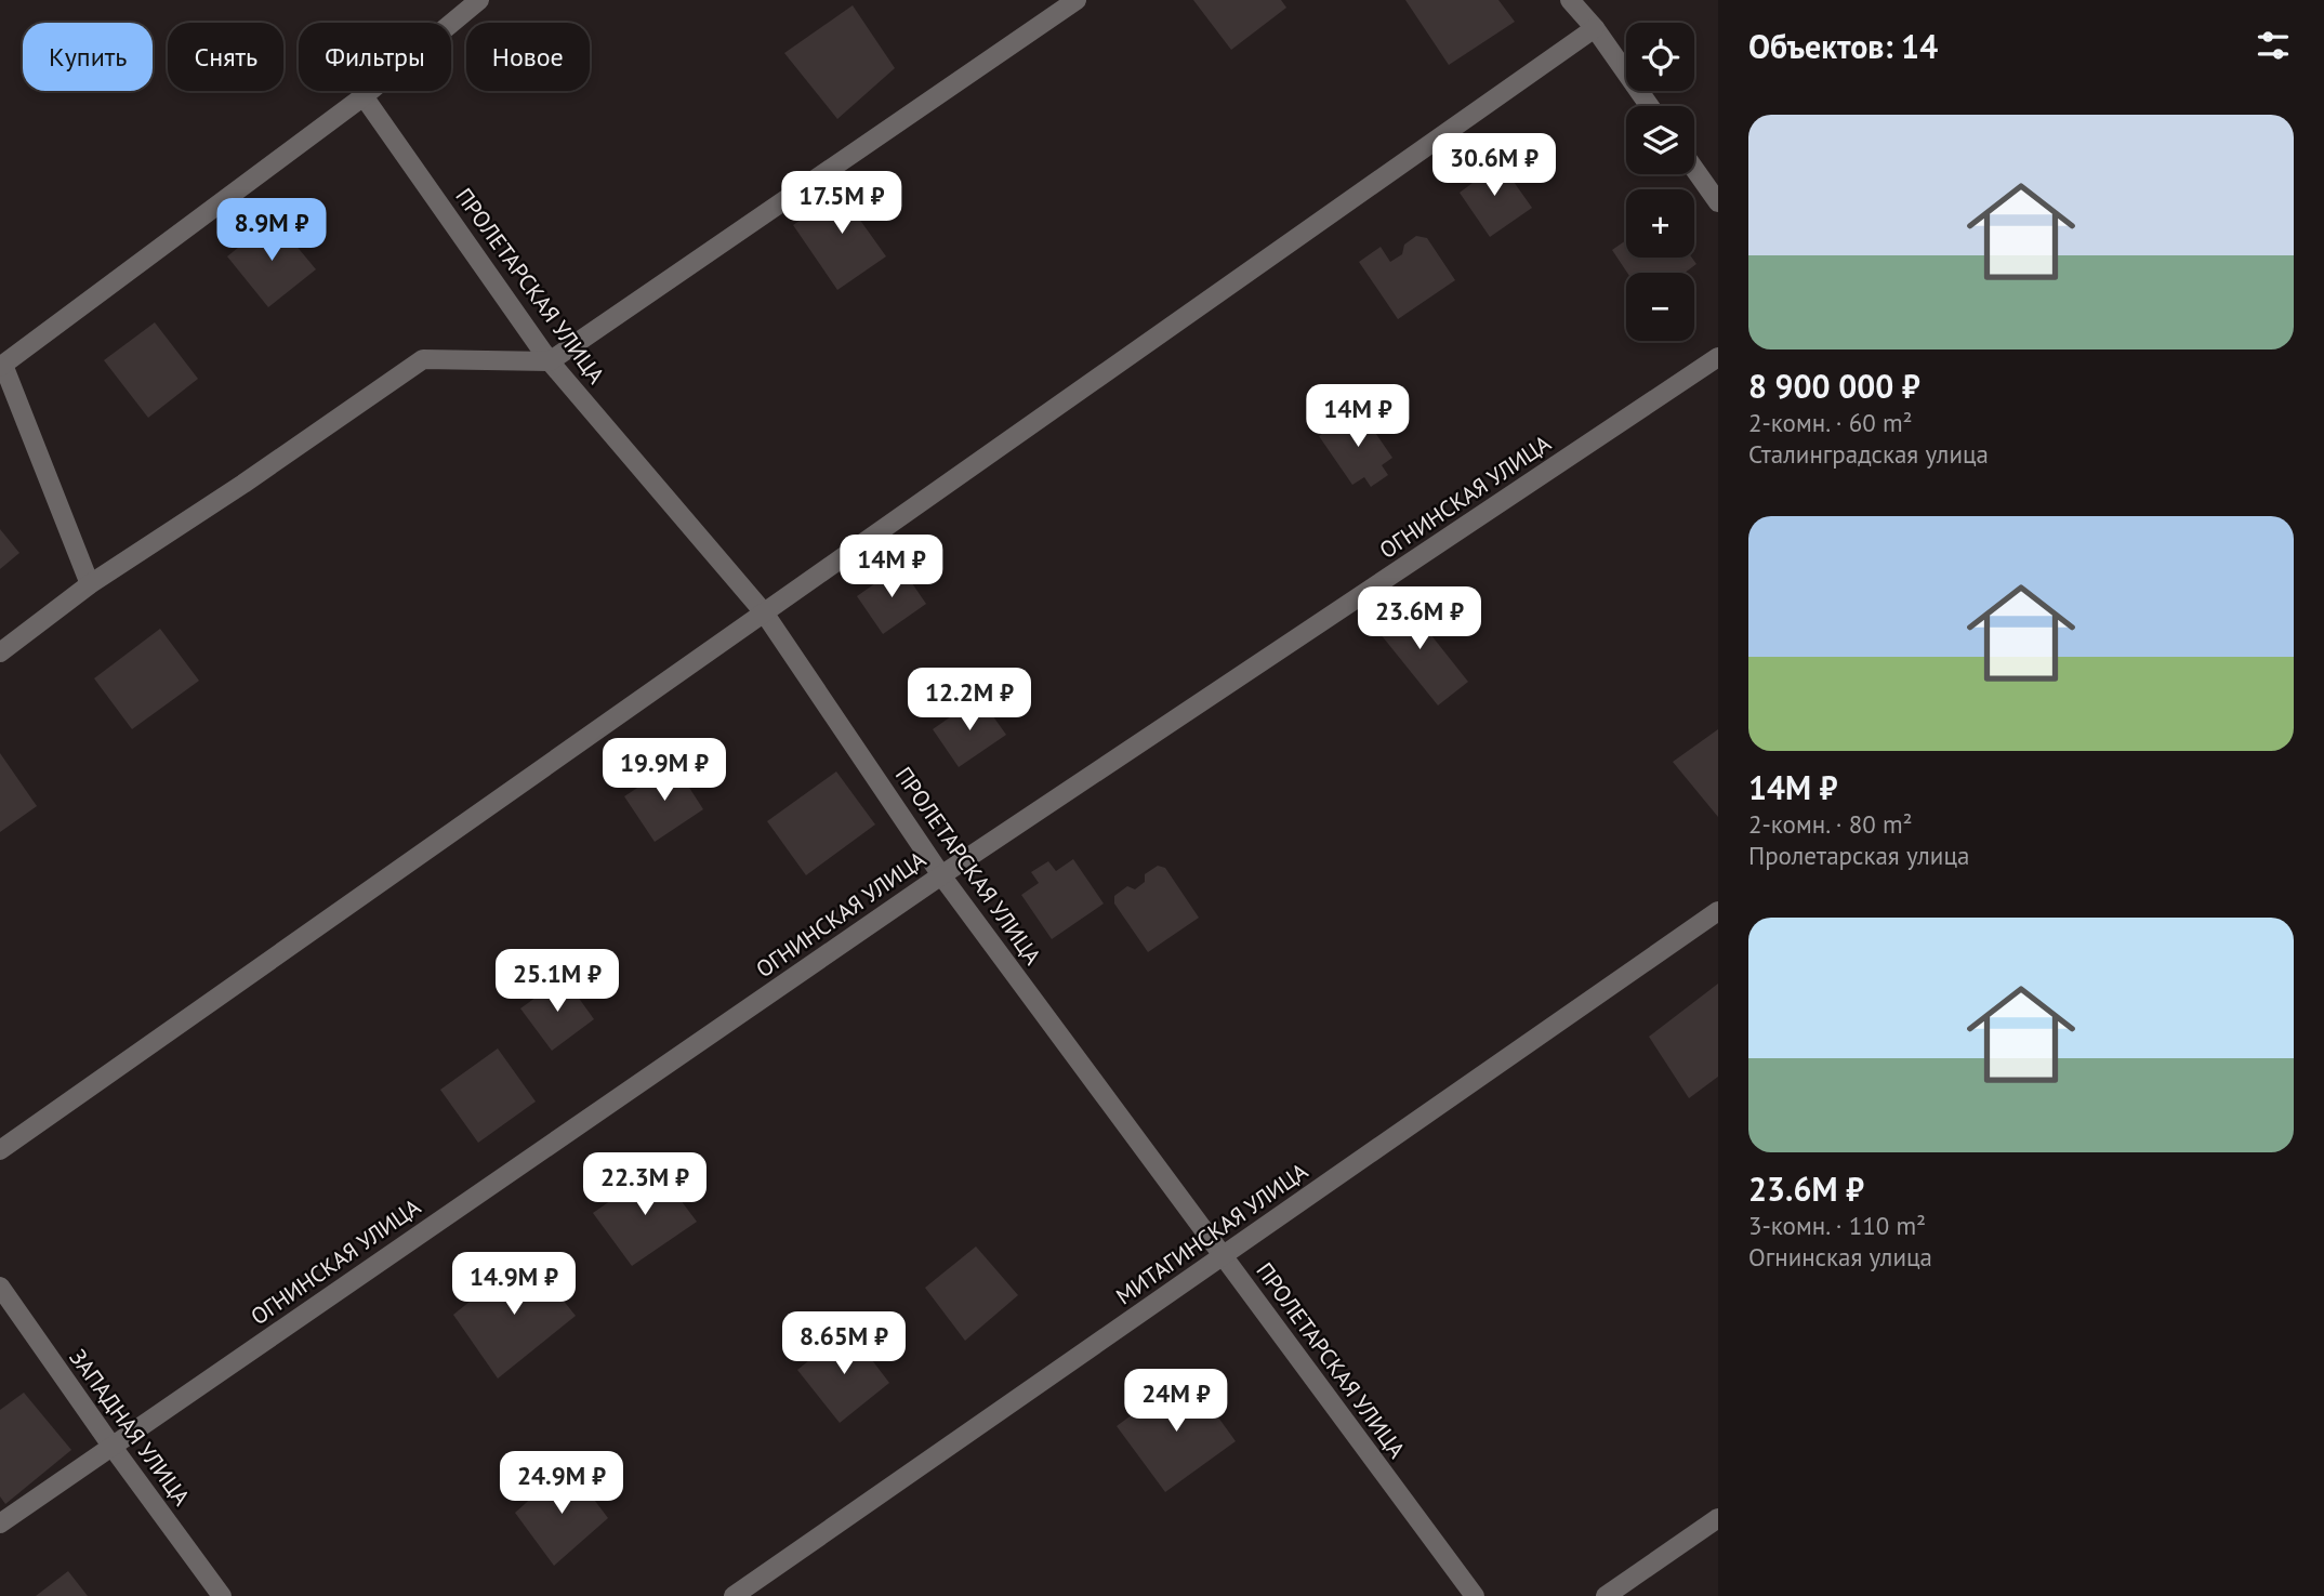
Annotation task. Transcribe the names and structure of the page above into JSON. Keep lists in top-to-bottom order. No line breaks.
{"streets":{"street":["ПРОЛЕТАРСКАЯ УЛИЦА","ОГНИНСКАЯ УЛИЦА","МИТАГИНСКАЯ УЛИЦА","ЗАПАДНАЯ УЛИЦА"]},"crossings":[["ПРОЛЕТАРСКАЯ УЛИЦА","ОГНИНСКАЯ УЛИЦА"],["ПРОЛЕТАРСКАЯ УЛИЦА","МИТАГИНСКАЯ УЛИЦА"],["ОГНИНСКАЯ УЛИЦА","ЗАПАДНАЯ УЛИЦА"]],"page":{"heading":"Объектов: 14","map_buttons":["+","−"],"chip":["Купить","Снять","Фильтры","Новое"],"list":[{"name":"8 900 000 ₽","note":"2-комн. · 60 m² · Сталинградская улица"},{"name":"14M ₽","note":"2-комн. · 80 m² · Пролетарская улица"},{"name":"23.6M ₽","note":"3-комн. · 110 m² · Огнинская улица"}],"price":["30.6M ₽","17.5M ₽","8.9M ₽","14M ₽","14M ₽","23.6M ₽","12.2M ₽","19.9M ₽","25.1M ₽","22.3M ₽","14.9M ₽","8.65M ₽","24M ₽","24.9M ₽"]}}
